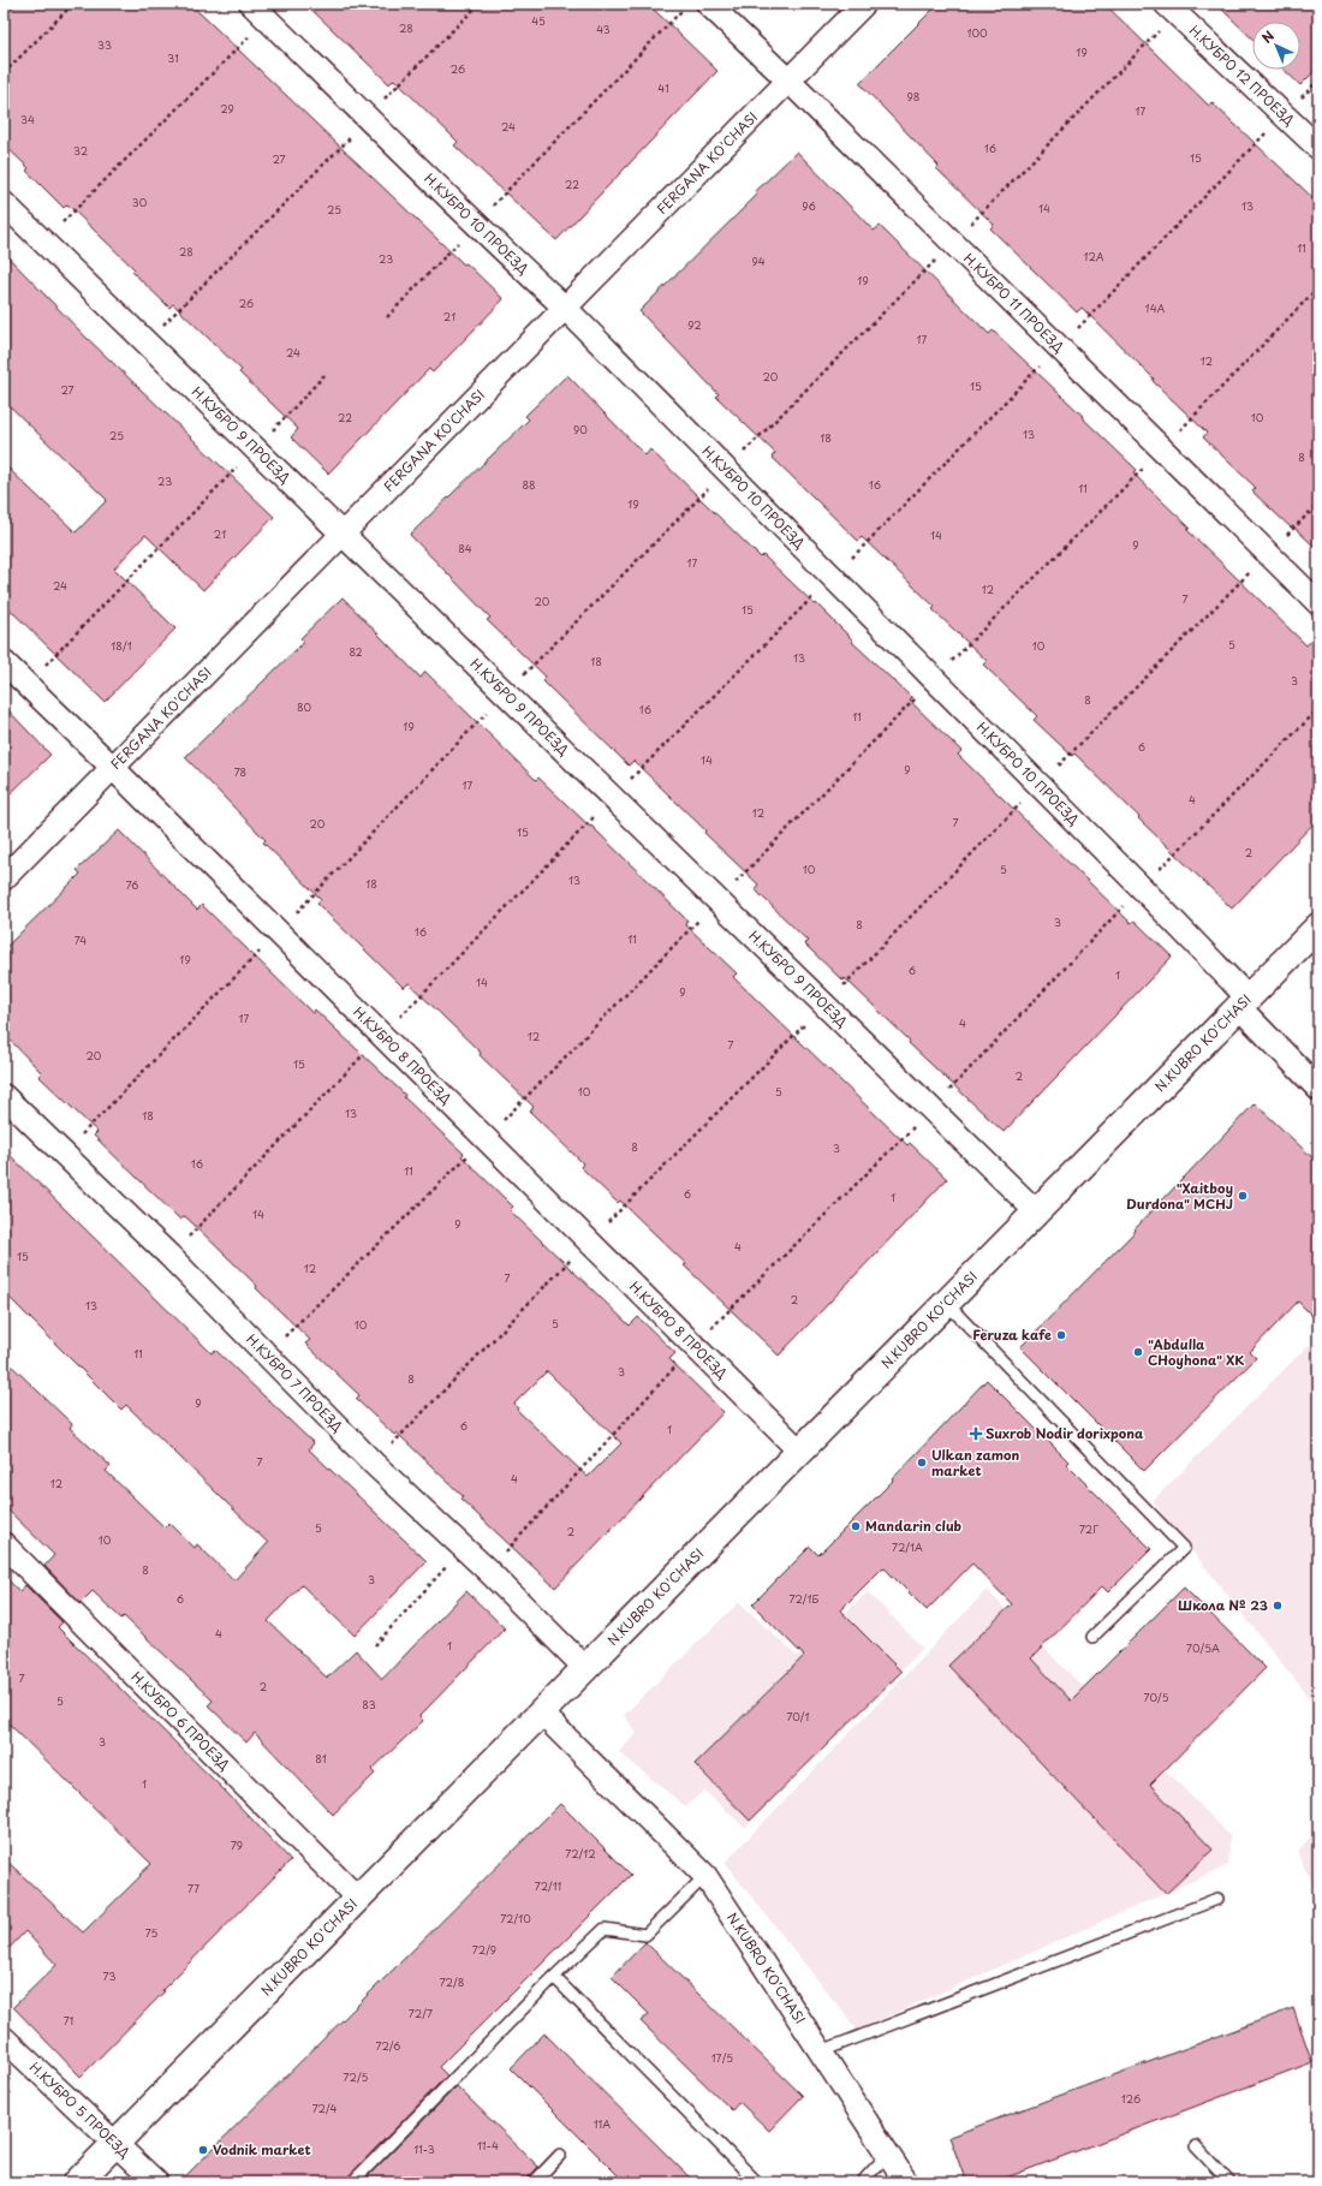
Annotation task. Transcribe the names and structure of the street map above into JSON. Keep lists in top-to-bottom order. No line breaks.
{"streets":{"street":["Н.КУБРО 12 ПРОЕЗД","FERGANA KO'CHASI","Н.КУБРО 10 ПРОЕЗД","Н.КУБРО 11 ПРОЕЗД","Н.КУБРО 9 ПРОЕЗД","N.KUBRO KO'CHASI","Н.КУБРО 8 ПРОЕЗД","Н.КУБРО 7 ПРОЕЗД","Н.КУБРО 6 ПРОЕЗД","Н.КУБРО 5 ПРОЕЗД"]},"crossings":[["FERGANA KO'CHASI","Н.КУБРО 10 ПРОЕЗД"],["FERGANA KO'CHASI","Н.КУБРО 11 ПРОЕЗД"],["FERGANA KO'CHASI","Н.КУБРО 9 ПРОЕЗД"],["FERGANA KO'CHASI","Н.КУБРО 8 ПРОЕЗД"],["Н.КУБРО 10 ПРОЕЗД","N.KUBRO KO'CHASI"],["Н.КУБРО 9 ПРОЕЗД","N.KUBRO KO'CHASI"],["N.KUBRO KO'CHASI","Н.КУБРО 8 ПРОЕЗД"],["N.KUBRO KO'CHASI","Н.КУБРО 7 ПРОЕЗД"],["N.KUBRO KO'CHASI","Н.КУБРО 6 ПРОЕЗД"],["N.KUBRO KO'CHASI","Н.КУБРО 5 ПРОЕЗД"]],"places":{"other":["\"Xaitboy Durdona\" MCHJ","Feruza kafe","\"Abdulla CHoyhona\" XK","Ulkan zamon market","Mandarin club","Школа № 23","Vodnik market"],"health":["Suxrob Nodir dorixpona"]},"house_numbers":["45","28","43","100","33","19","31","26","41","98","29","17","34","24","16","32","15","27","22","30","96","13","14","25","11","28","12A","23","94","19","26","14A","21","92","17","24","12","20","15","27","22","10","90","13","25","18","8","23","88","16","11","19","21","14","9","84","17","24","12","7","20","15","5","18/1","10","82","13","18","3","8","80","16","11","19","6","14","9","78","17","4","12","7","20","15","2","10","5","13","18","76","3","8","16","11","74","19","6","1","14","9","17","4","12","7","20","15","2","10","5","13","18","8","3","16","11","6","1","14","9","4","15","12","7","2","13","5","10","11","3","8","9","6","1","7","4","12","5","72Г","2","10","72/1А","8","3","6","72/1Б","4","1","70/5А","7","2","70/5","5","83","70/1","3","81","1","79","72/12","72/11","77","72/10","75","72/9","73","72/8","72/7","71","72/6","17/5","72/5","126","72/4","11А","11-4","11-3"],"north":"top left"}
